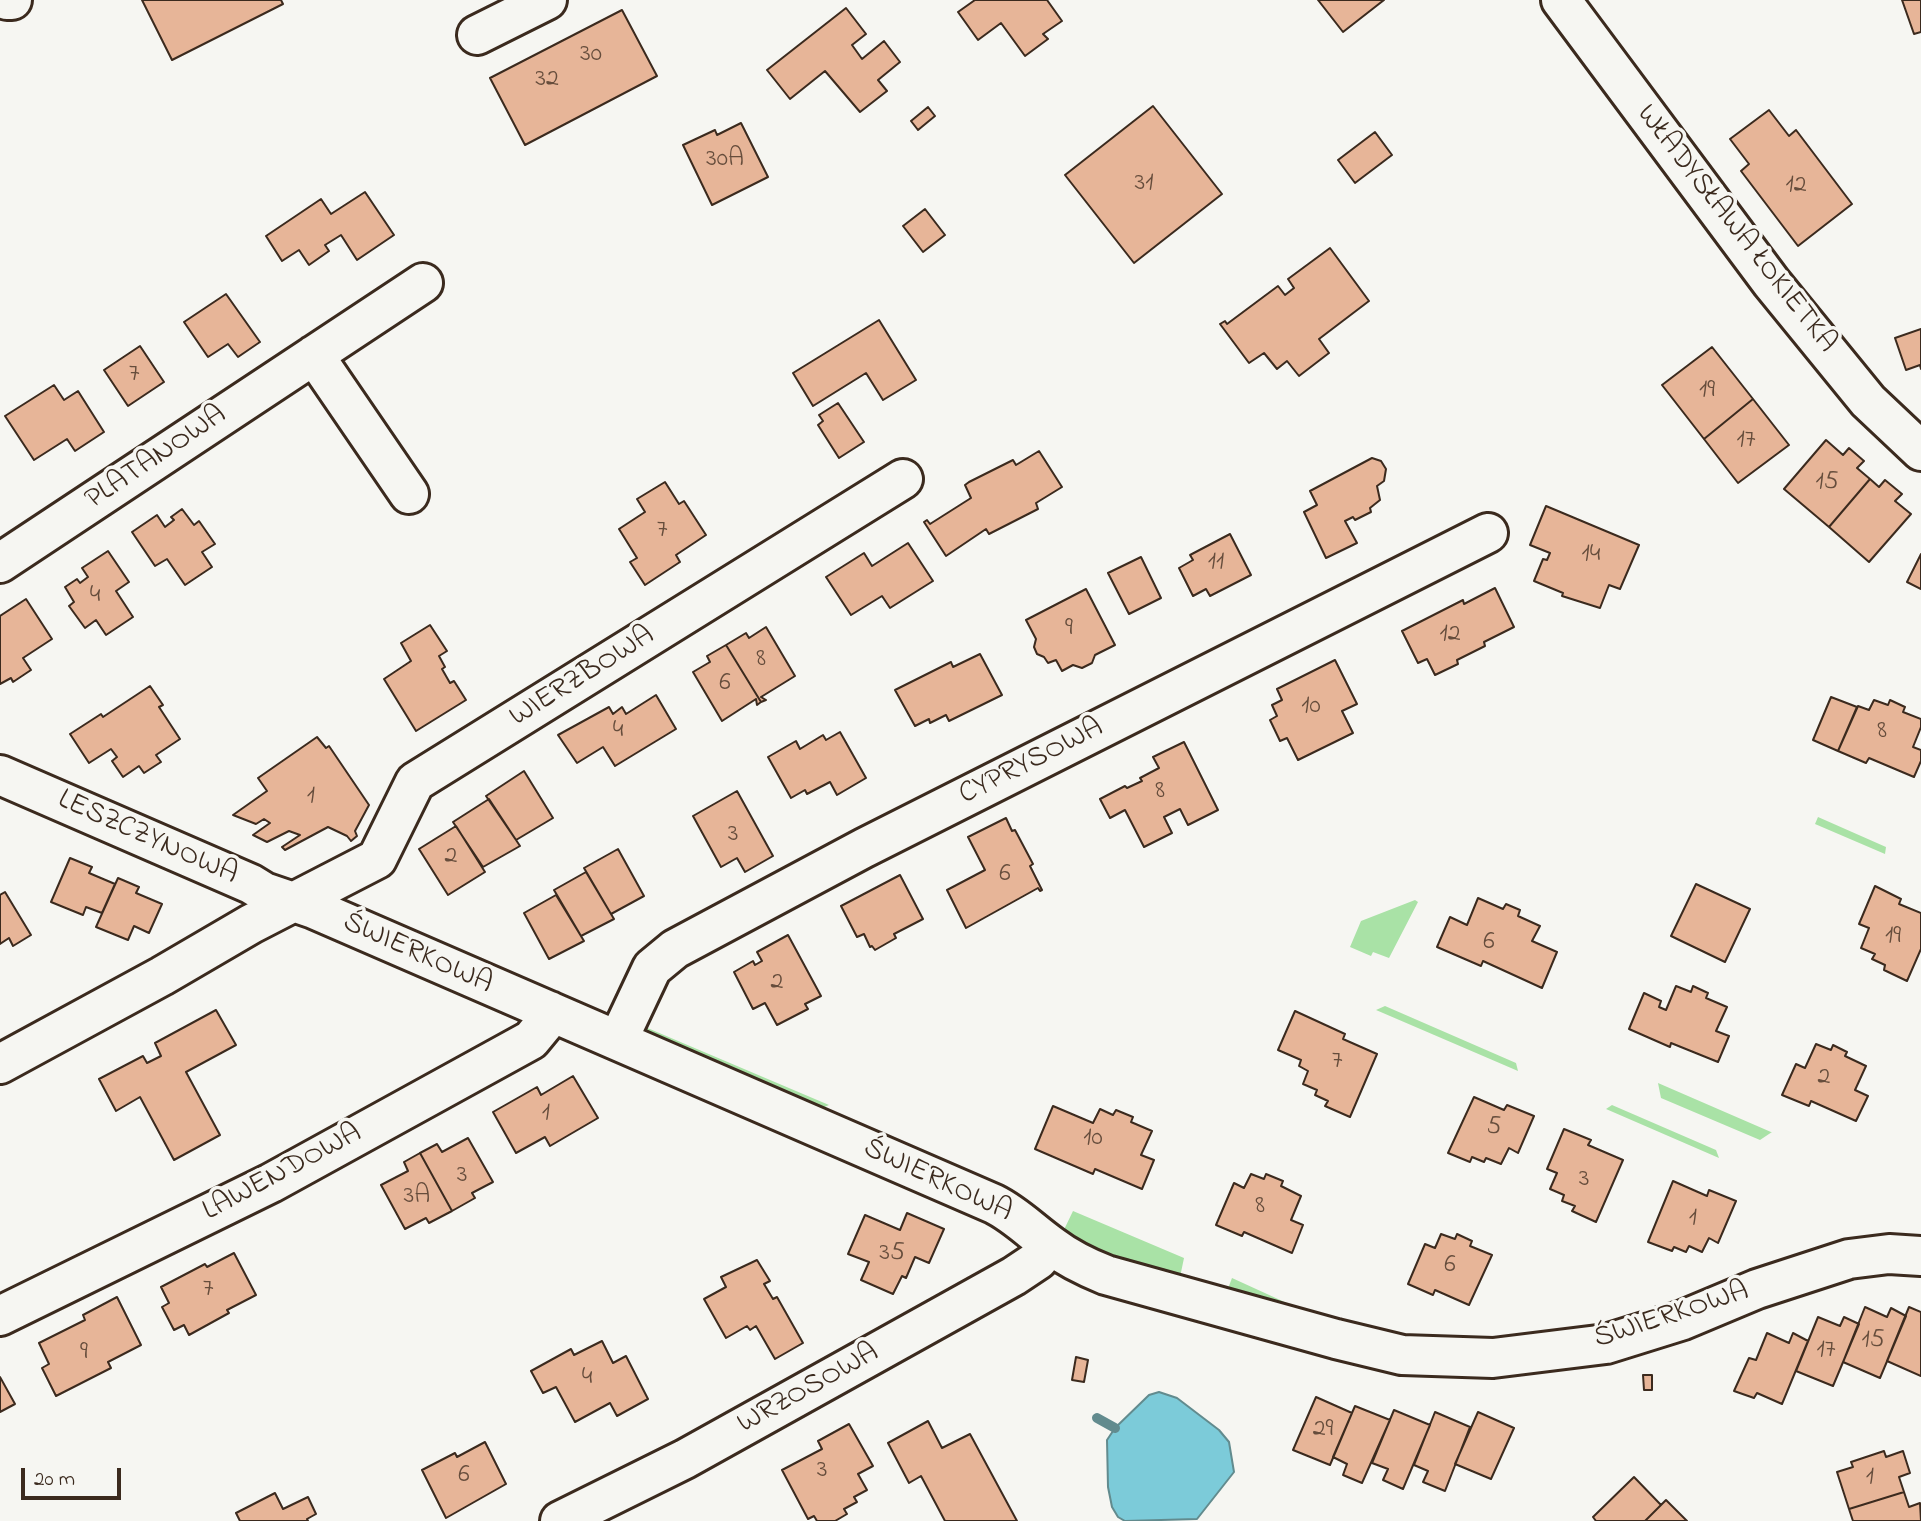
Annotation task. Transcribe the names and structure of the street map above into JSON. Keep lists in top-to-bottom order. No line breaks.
{"streets":{"street":["WŁADYSŁAWA ŁOKIETKA","PLATANOWA","WIERZBOWA","CYPRYSOWA","LESZCZYNOWA","ŚWIERKOWA","LAWENDOWA","WRZOSOWA"]},"crossings":[["WIERZBOWA","LESZCZYNOWA"],["WIERZBOWA","ŚWIERKOWA"],["CYPRYSOWA","ŚWIERKOWA"],["LESZCZYNOWA","ŚWIERKOWA"],["ŚWIERKOWA","LAWENDOWA"],["ŚWIERKOWA","WRZOSOWA"]],"house_numbers":["30","32","30A","31","12","7","19","17","15","7","14","11","4","9","12","8","6","10","4","8","8","1","3","2","6","19","6","2","7","2","1","5","10","3","3","3A","8","1","35","6","7","15","17","9","4","29","3","6","1"],"scale_bar":"20 m"}
